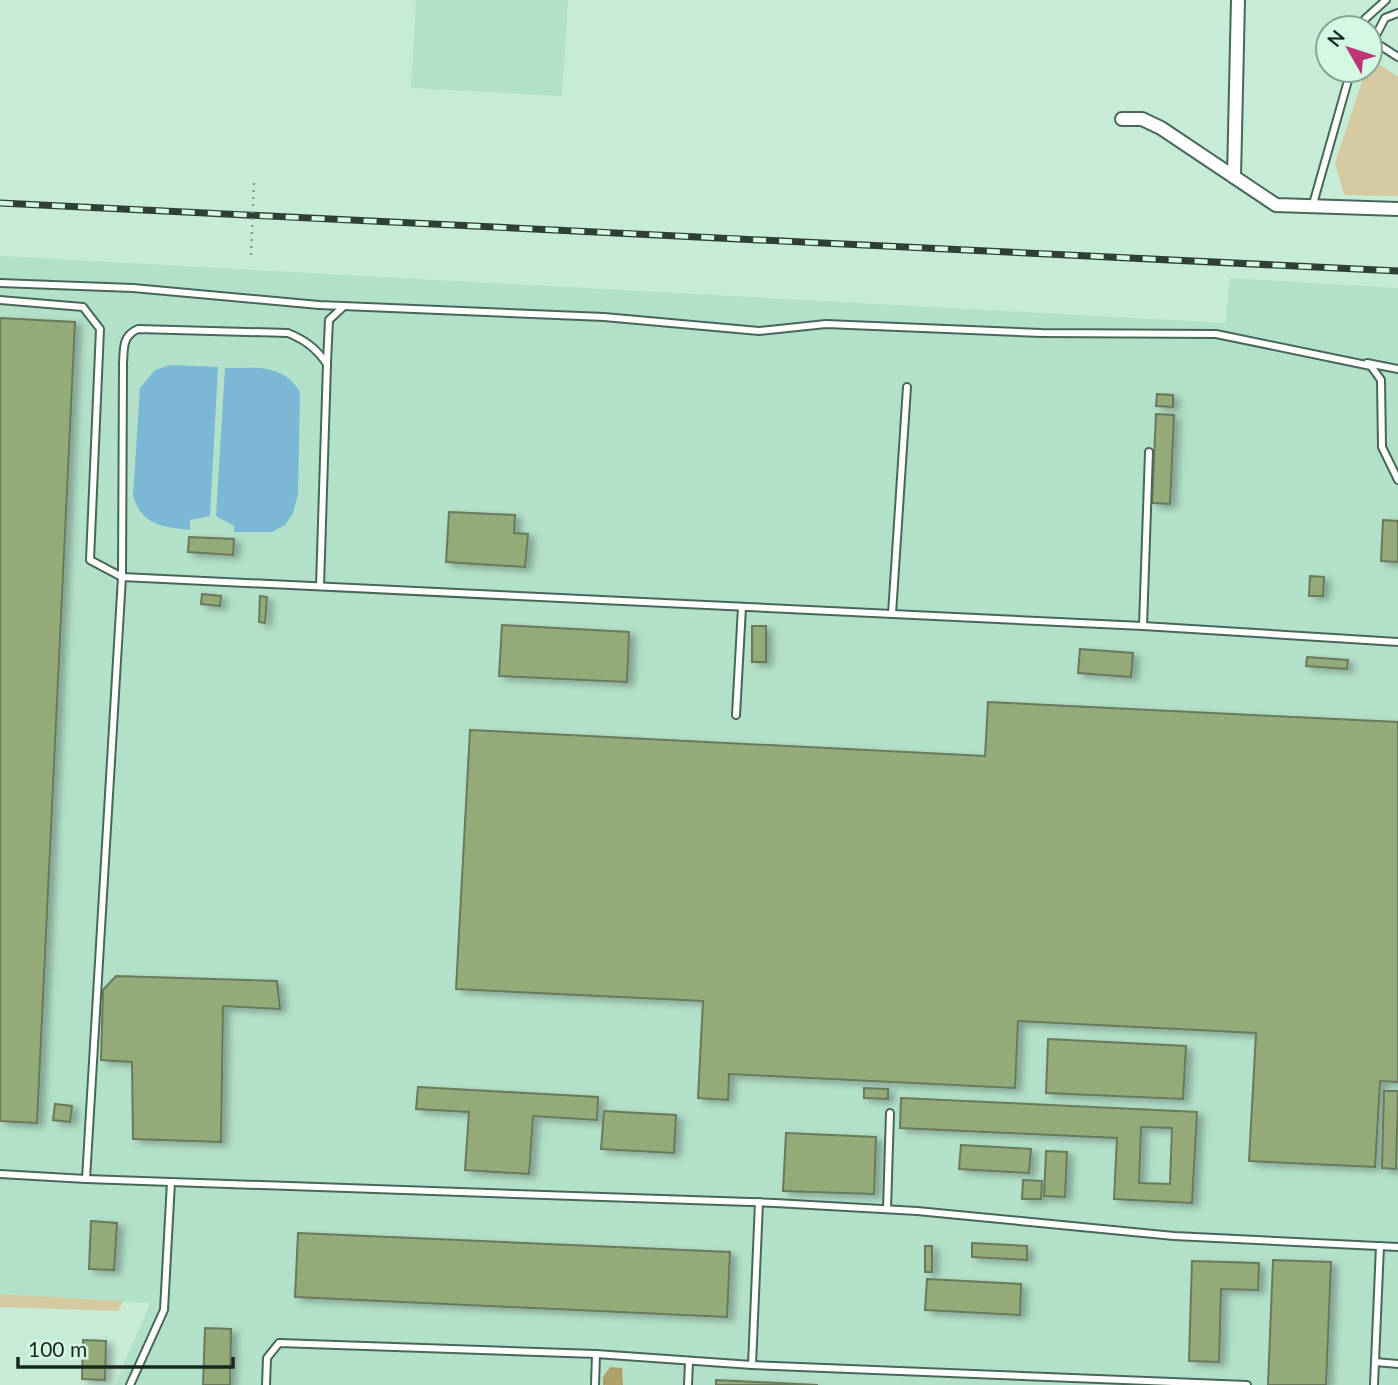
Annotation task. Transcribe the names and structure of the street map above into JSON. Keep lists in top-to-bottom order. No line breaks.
{"scale_bar":"100 m","north":"top left"}
